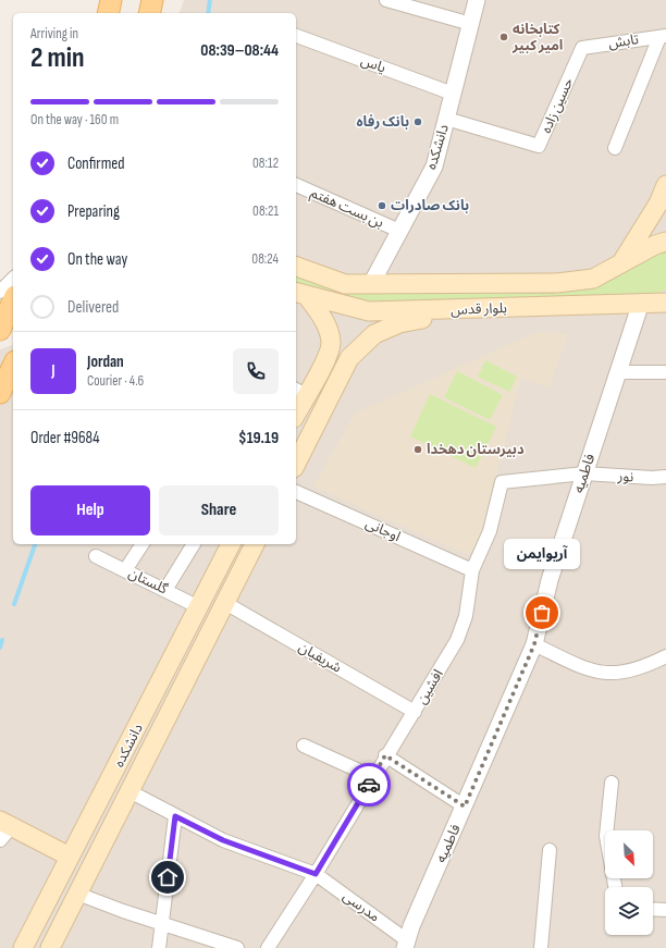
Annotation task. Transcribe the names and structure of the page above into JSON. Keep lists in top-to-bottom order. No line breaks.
{"streets":{"main road":["دانشکده","بلوار قدس"],"street":["تابش","یاس","حسین زاده","بن بست هفتم","فاطمیه","نور","اوجانی","گلستان","شریفیان","افشین","مدرسی"]},"crossings":[["تابش","حسین زاده"],["یاس","دانشکده"],["حسین زاده","دانشکده"],["دانشکده","بن بست هفتم"],["دانشکده","بلوار قدس"],["دانشکده","گلستان"],["دانشکده","شریفیان"],["دانشکده","مدرسی"],["بلوار قدس","فاطمیه"],["فاطمیه","نور"],["فاطمیه","مدرسی"],["نور","افشین"],["اوجانی","افشین"],["شریفیان","افشین"],["افشین","مدرسی"]],"places":["کتابخانه امیر کبیر","بانک رفاه","بانک صادرات","دبیرستان دهخدا","آریوایمن"],"north":"bottom right","page":{"heading":["2 min","Arriving in","08:39–08:44"],"panel":["Jordan","Courier · 4.6","Order #9684","$19.19"],"bar":"On the way · 160 m","list":[["Confirmed","08:12"],["Preparing","08:21"],["On the way","08:24"],"Delivered"],"round":"J","buttons":["Help","Share"],"bubble":"آریوایمن"}}
